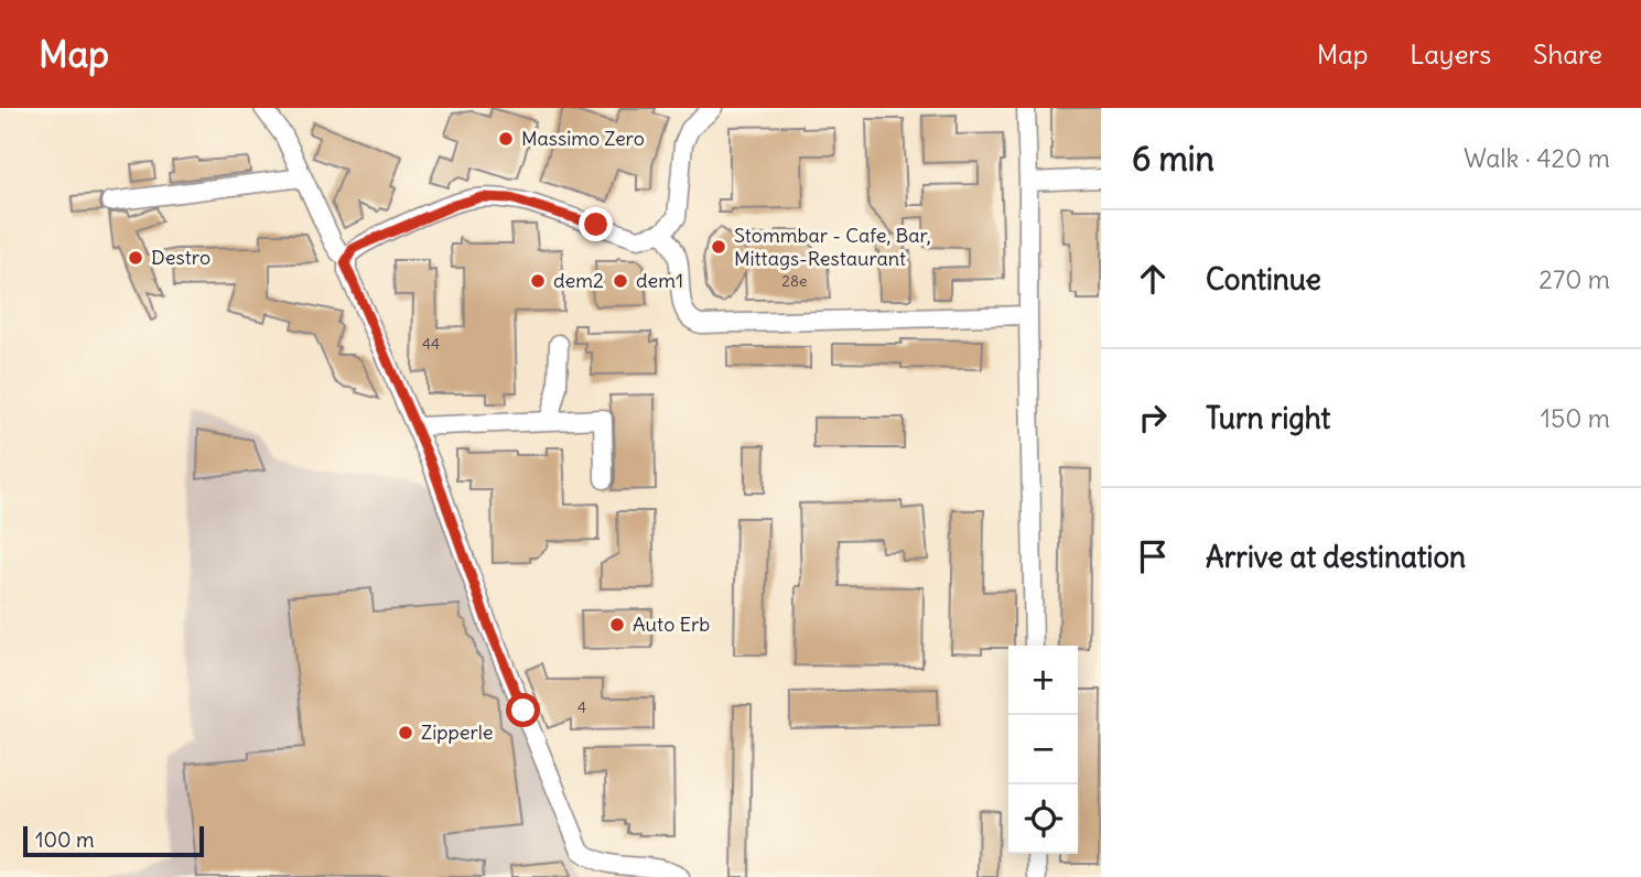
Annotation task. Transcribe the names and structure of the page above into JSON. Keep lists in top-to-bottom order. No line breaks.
{"places":["Massimo Zero","Stommbar - Cafe, Bar, Mittags-Restaurant","Destro","dem2","dem1","Auto Erb","Zipperle"],"house_numbers":["28e","44","4"],"scale_bar":"100 m","page":{"header":"Map","nav":["Map","Layers","Share"],"heading":["6 min","Walk · 420 m"],"list":[["Continue","270 m"],["Turn right","150 m"],"Arrive at destination"],"map_buttons":["+","−"],"scale":"100 m"}}
